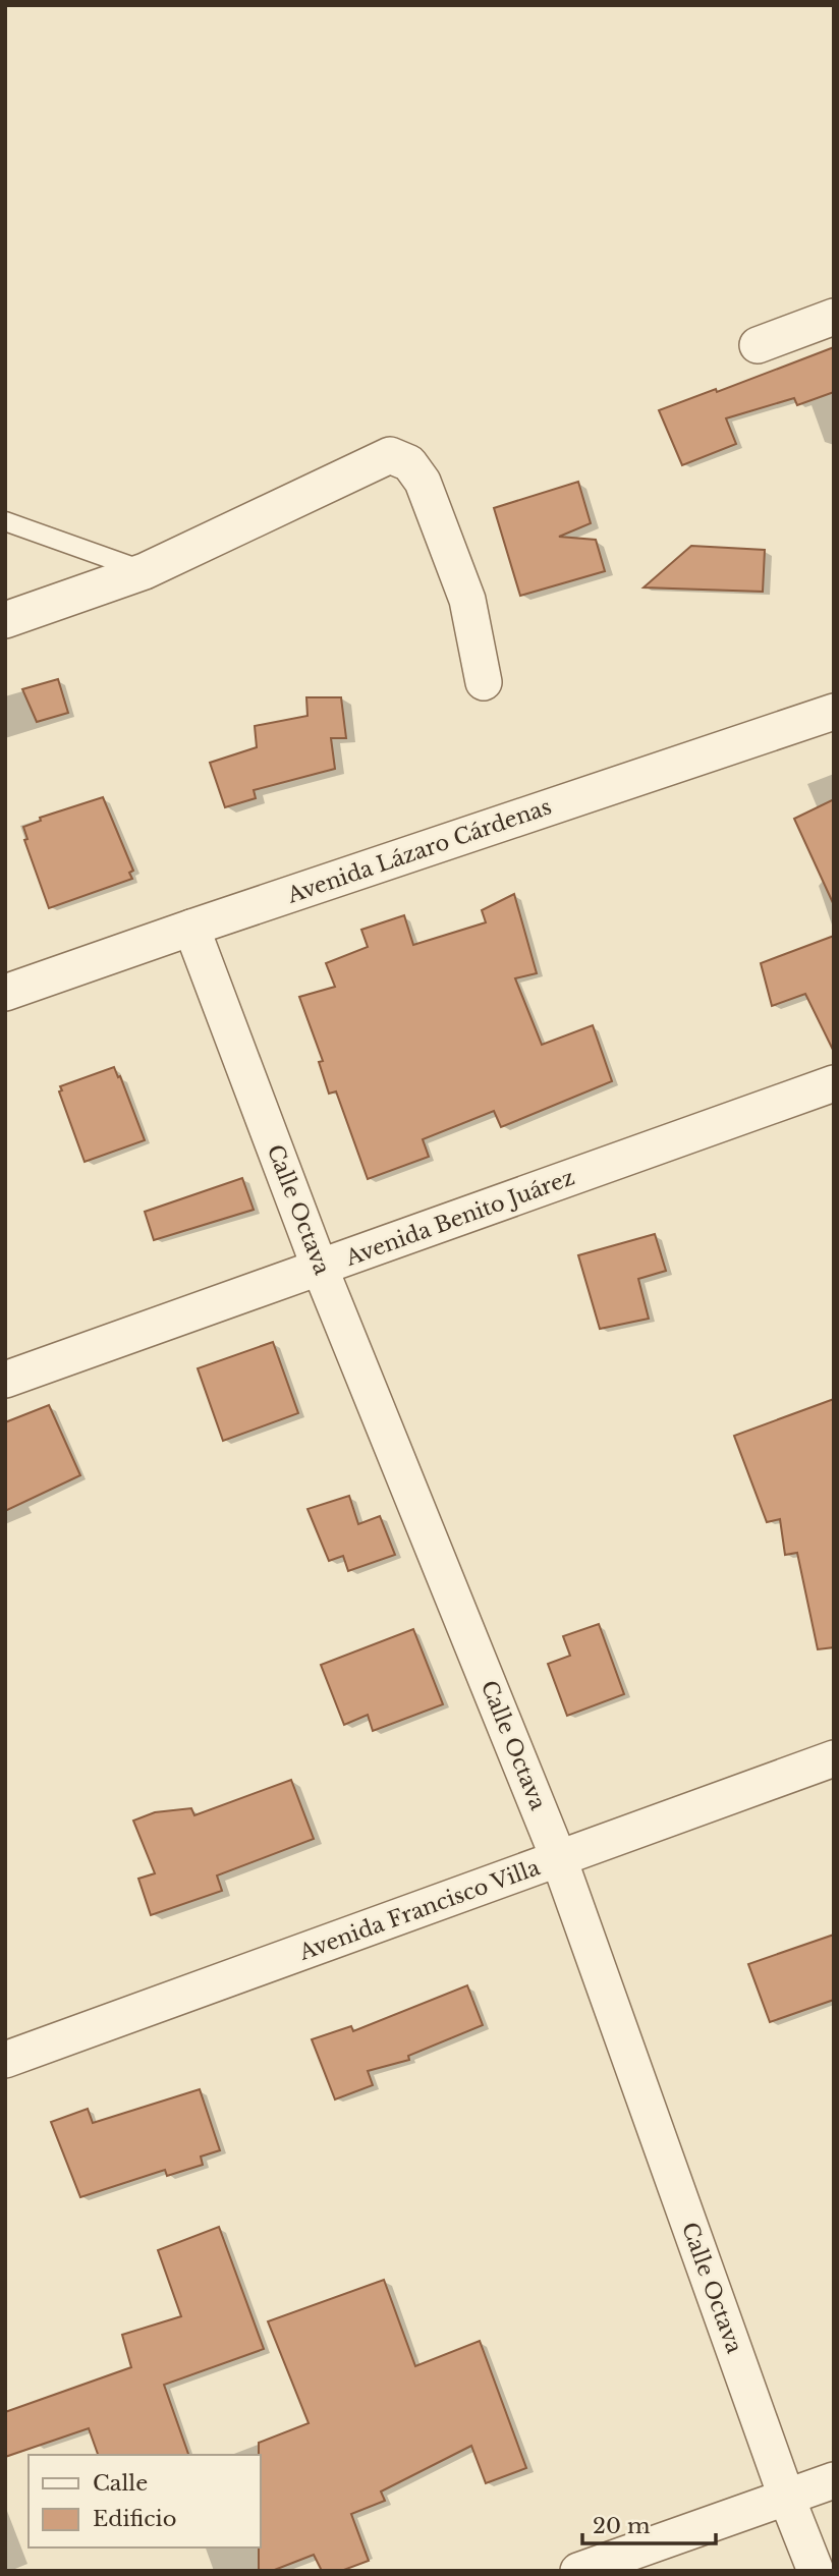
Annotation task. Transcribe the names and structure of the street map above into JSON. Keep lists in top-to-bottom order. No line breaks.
{"streets":{"street":["Avenida Lázaro Cárdenas","Calle Octava","Avenida Benito Juárez","Avenida Francisco Villa"]},"crossings":[["Avenida Lázaro Cárdenas","Calle Octava"],["Calle Octava","Avenida Benito Juárez"],["Calle Octava","Avenida Francisco Villa"]],"legend":["Calle","Edificio"],"scale_bar":"20 m"}
